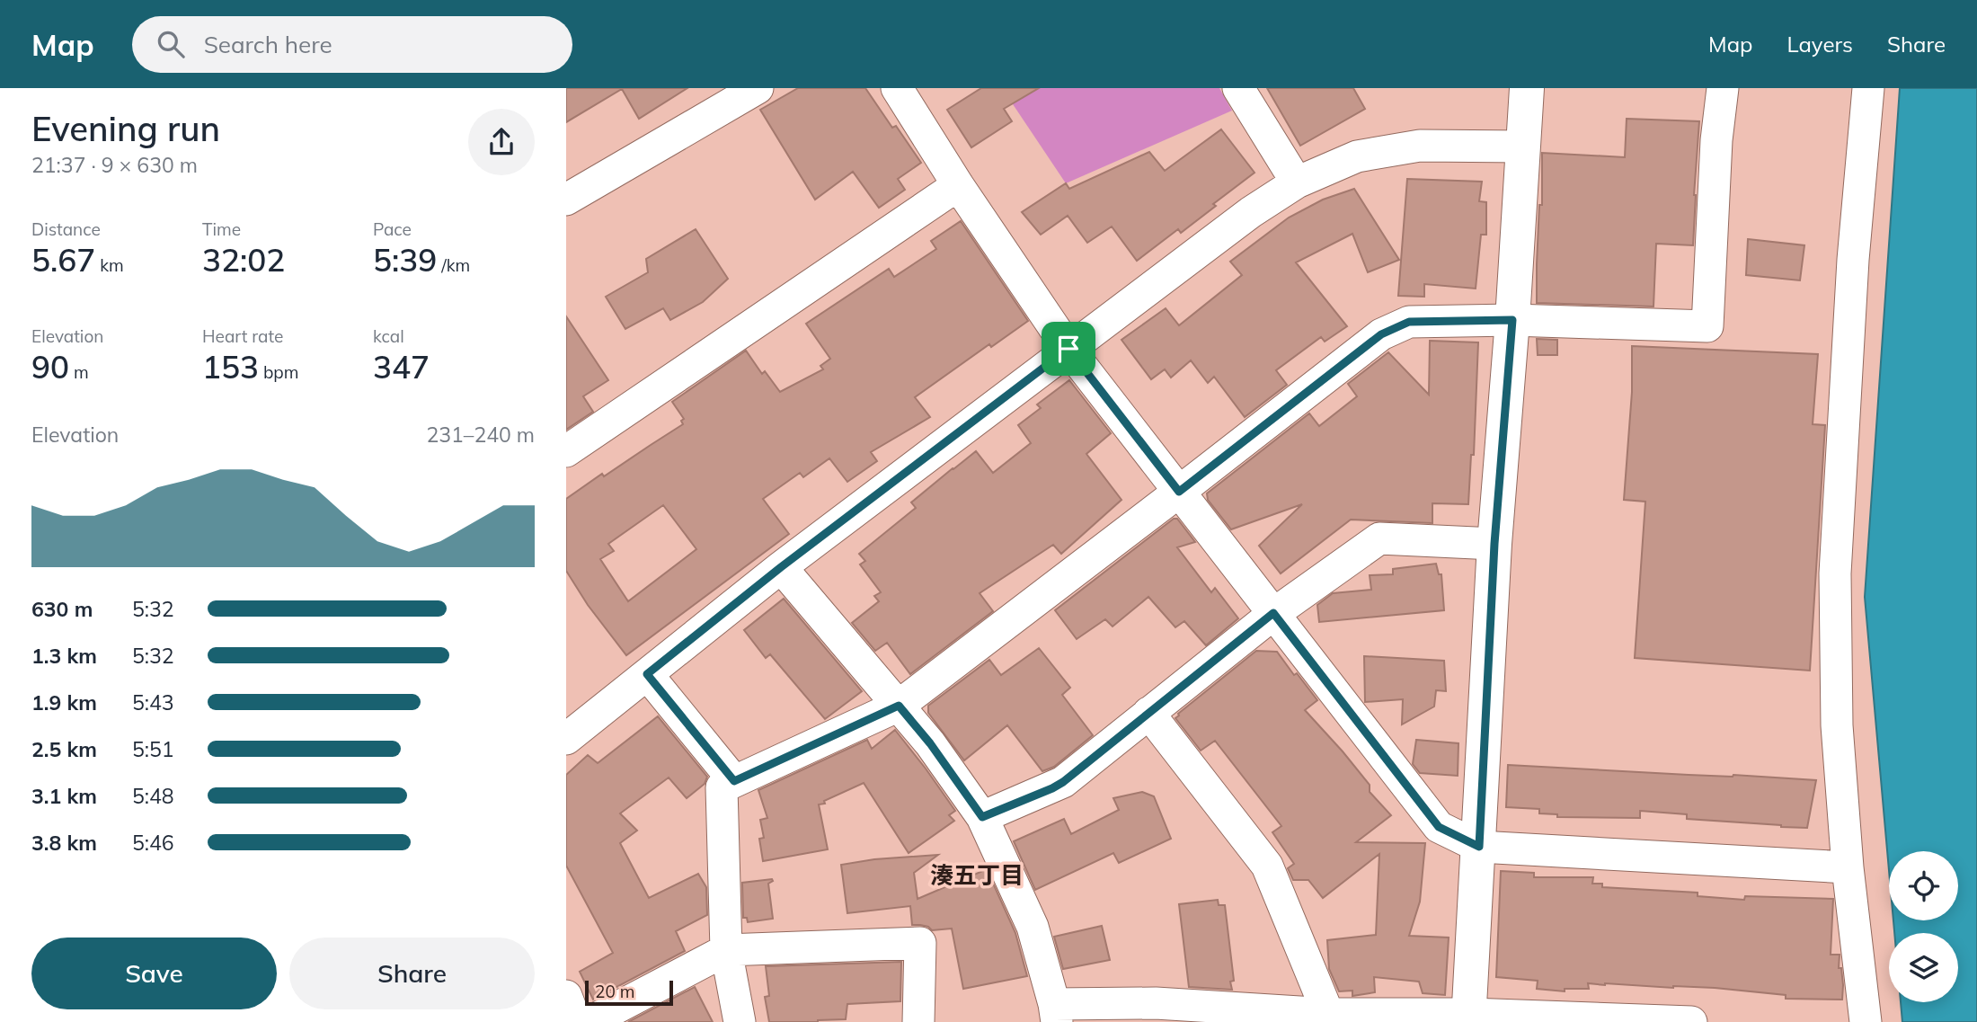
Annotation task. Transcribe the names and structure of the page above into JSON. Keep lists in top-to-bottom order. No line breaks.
{"districts":["湊五丁目"],"scale_bar":"20 m","page":{"header":"Map","search":"Search here","nav":["Map","Layers","Share"],"heading":["Evening run","21:37 · 9 × 630 m"],"stats":[["Distance","5.67 km"],["Time","32:02"],["Pace","5:39 /km"],["Elevation","90 m"],["Heart rate","153 bpm"],["kcal","347"]],"chart":["Elevation","231–240 m"],"list":[{"name":"630 m","note":"5:32"},{"name":"1.3 km","note":"5:32"},{"name":"1.9 km","note":"5:43"},{"name":"2.5 km","note":"5:51"},{"name":"3.1 km","note":"5:48"},{"name":"3.8 km","note":"5:46"}],"buttons":["Save","Share"],"scale":"20 m"}}
